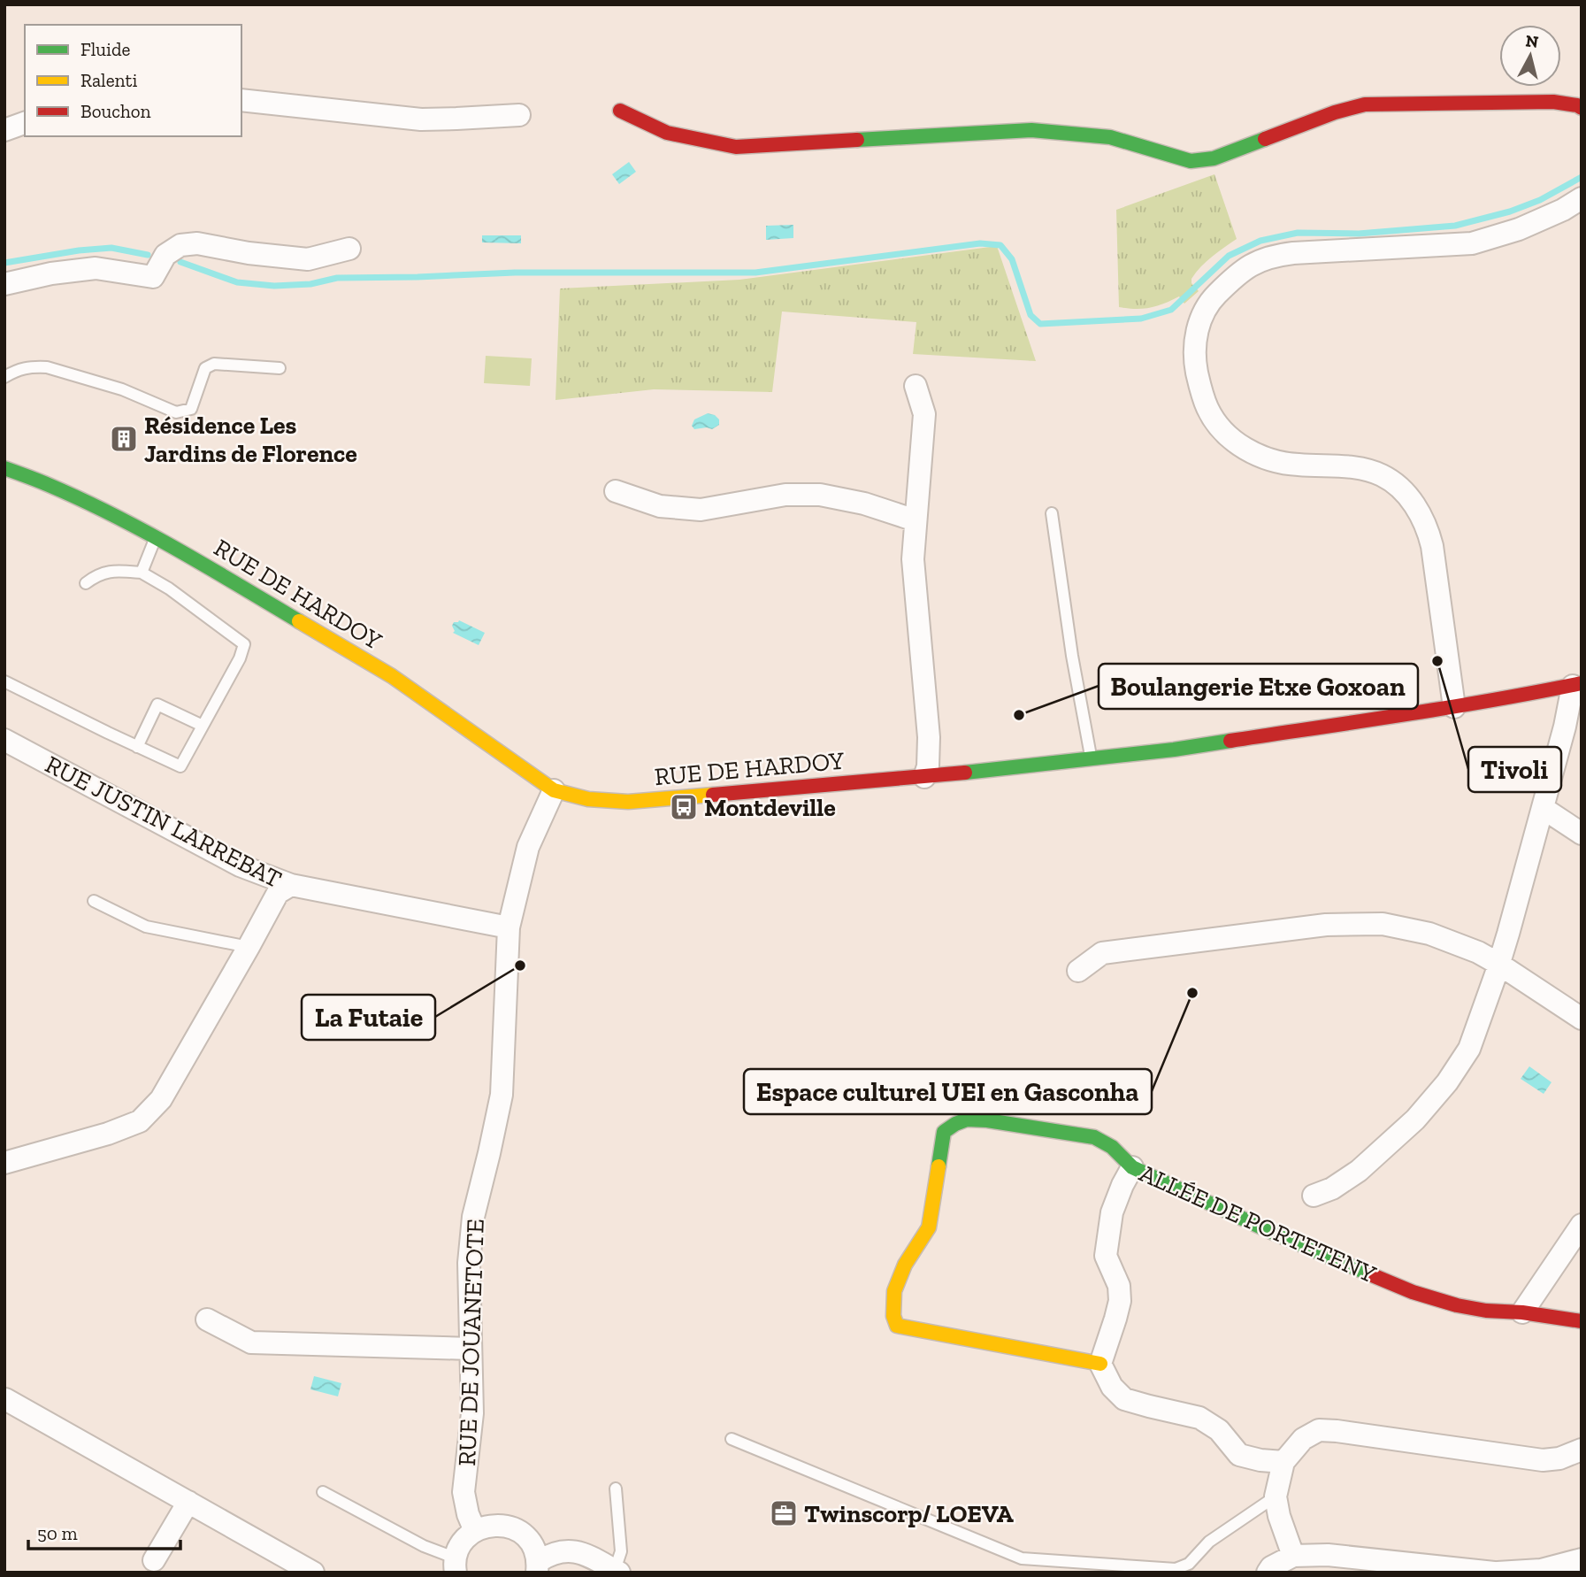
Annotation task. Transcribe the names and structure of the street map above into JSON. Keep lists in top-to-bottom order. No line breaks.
{"streets":{"street":["RUE DE HARDOY","RUE JUSTIN LARREBAT","ALLÉE DE PORTETENY","RUE DE JOUANETOTE"]},"crossings":[["RUE DE HARDOY","RUE DE JOUANETOTE"],["RUE JUSTIN LARREBAT","RUE DE JOUANETOTE"]],"places":{"building":["Résidence Les Jardins de Florence"],"other":["Tivoli","Boulangerie Etxe Goxoan","La Futaie","Espace culturel UEI en Gasconha"],"bus stop":["Montdeville"],"office":["Twinscorp/ LOEVA"]},"legend":["Fluide","Ralenti","Bouchon"],"scale_bar":"50 m","north":"top"}
